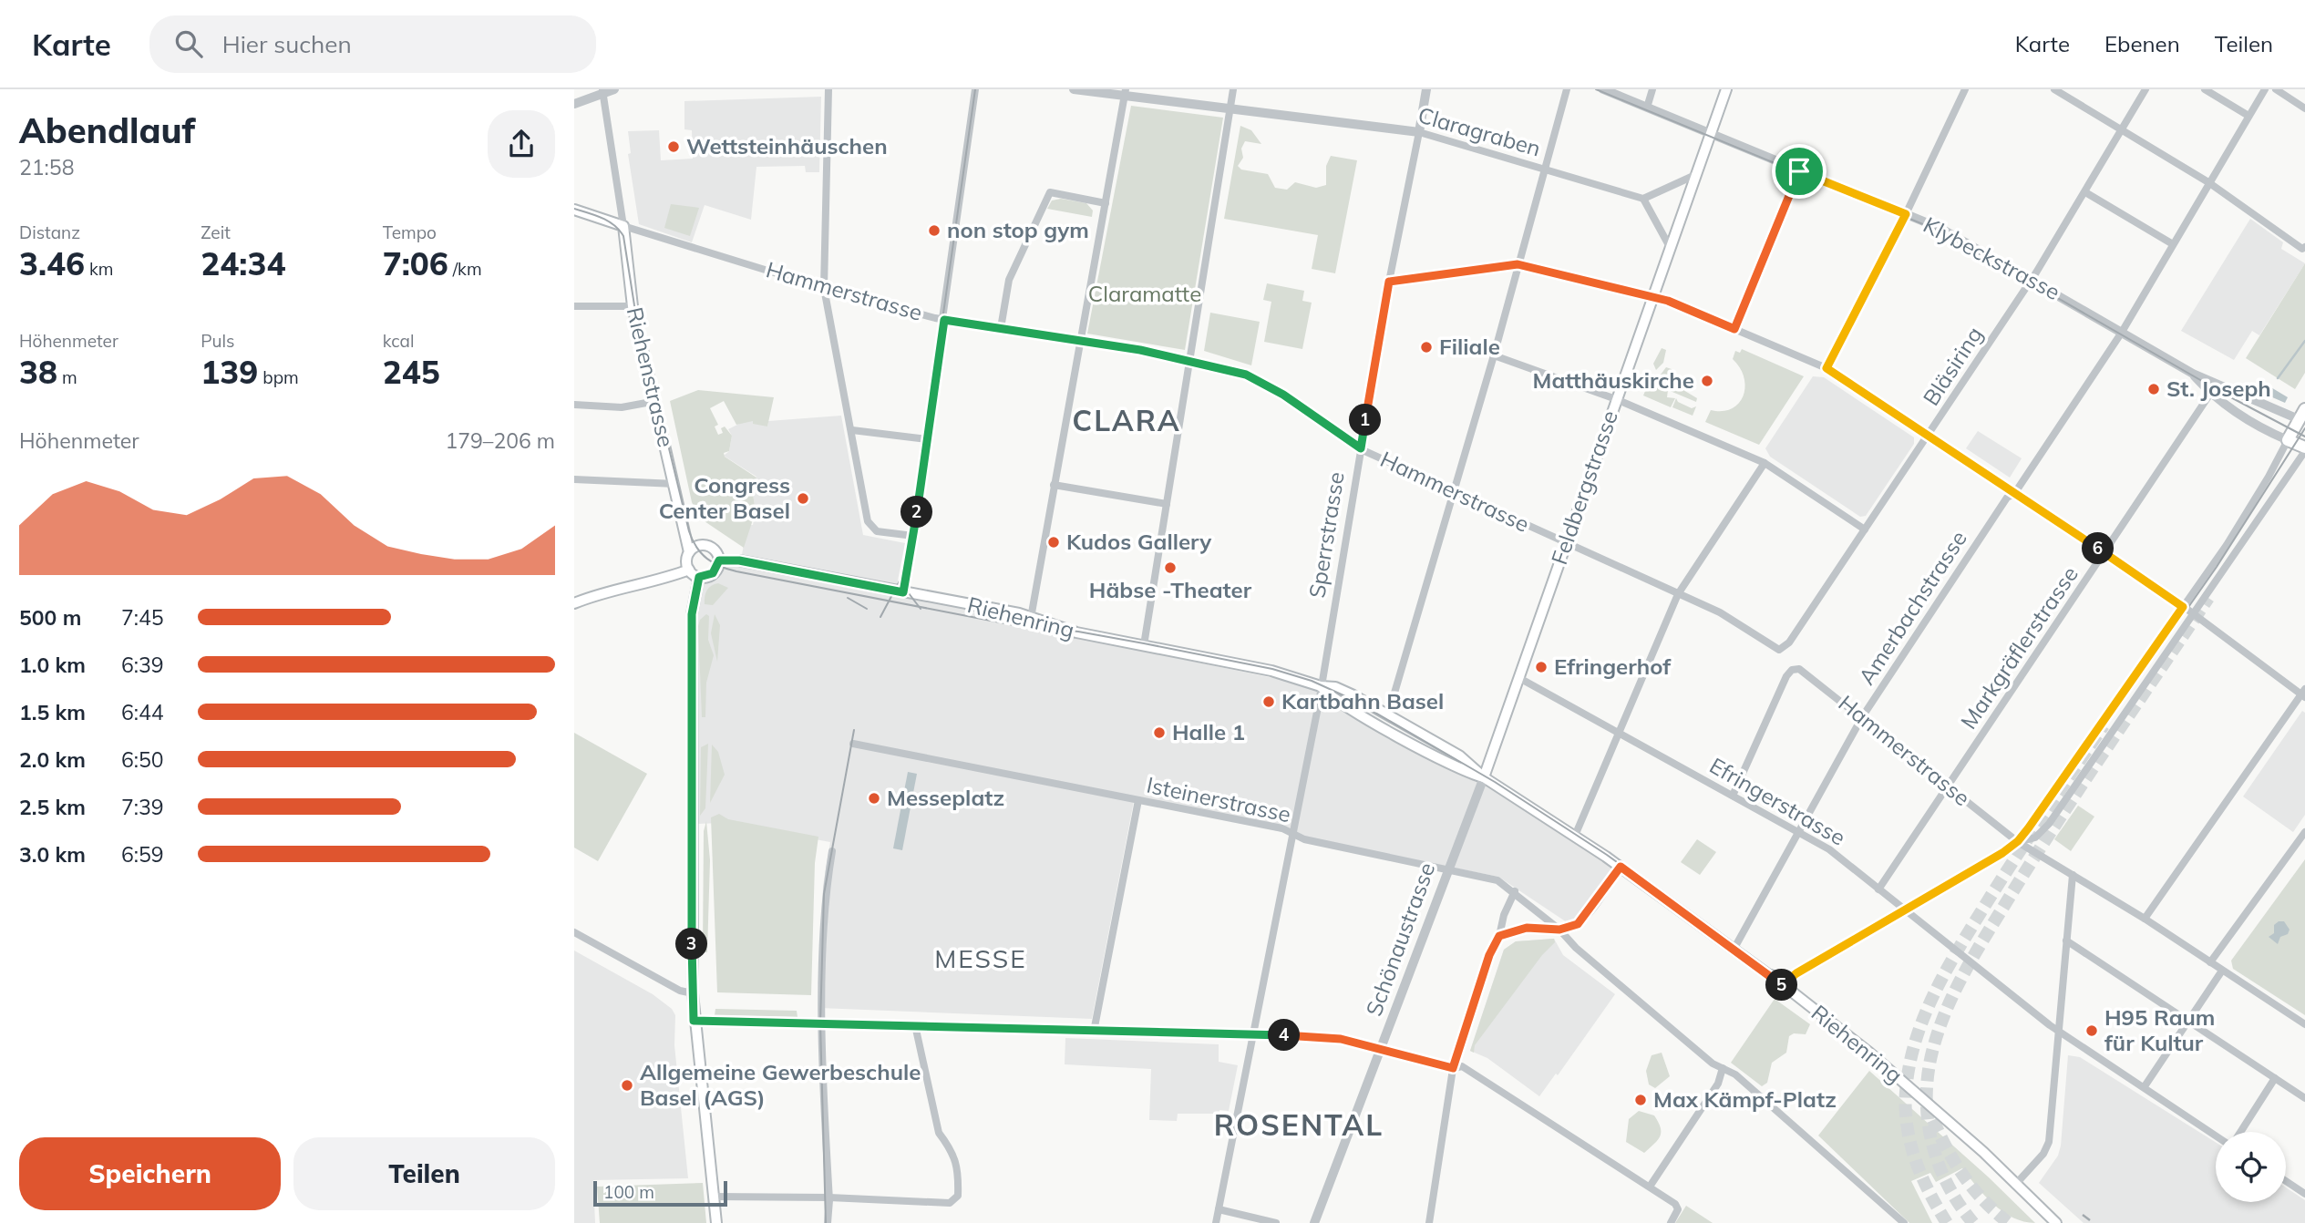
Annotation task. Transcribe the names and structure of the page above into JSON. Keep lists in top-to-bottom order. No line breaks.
{"streets":{"main road":["Klybeckstrasse","Hammerstrasse","Riehenstrasse","Feldbergstrasse","Riehenring"],"street":["Claragraben","Bläsiring","Sperrstrasse","Amerbachstrasse","Markgräflerstrasse","Isteinerstrasse","Efringerstrasse","Schönaustrasse"]},"crossings":[["Claragraben","Sperrstrasse"],["Klybeckstrasse","Bläsiring"],["Klybeckstrasse","Feldbergstrasse"],["Klybeckstrasse","Amerbachstrasse"],["Klybeckstrasse","Markgräflerstrasse"],["Hammerstrasse","Bläsiring"],["Hammerstrasse","Riehenstrasse"],["Hammerstrasse","Feldbergstrasse"],["Hammerstrasse","Sperrstrasse"],["Hammerstrasse","Amerbachstrasse"],["Hammerstrasse","Markgräflerstrasse"],["Hammerstrasse","Efringerstrasse"],["Riehenstrasse","Riehenring"],["Feldbergstrasse","Riehenring"],["Feldbergstrasse","Efringerstrasse"],["Feldbergstrasse","Schönaustrasse"],["Sperrstrasse","Riehenring"],["Sperrstrasse","Isteinerstrasse"],["Amerbachstrasse","Riehenring"],["Amerbachstrasse","Efringerstrasse"],["Riehenring","Schönaustrasse"],["Markgräflerstrasse","Efringerstrasse"],["Isteinerstrasse","Schönaustrasse"]],"districts":["CLARA","MESSE","ROSENTAL"],"parks":["Claramatte"],"places":["Wettsteinhäuschen","non stop gym","Filiale","Matthäuskirche","St. Joseph","Congress Center Basel","Kudos Gallery","Häbse -Theater","Efringerhof","Kartbahn Basel","Halle 1","Messeplatz","H95 Raum für Kultur","Allgemeine Gewerbeschule Basel (AGS)","Max Kämpf-Platz"],"scale_bar":"100 m","page":{"header":"Karte","search":"Hier suchen","nav":["Karte","Ebenen","Teilen"],"heading":["Abendlauf","21:58"],"stats":[["Distanz","3.46 km"],["Zeit","24:34"],["Tempo","7:06 /km"],["Höhenmeter","38 m"],["Puls","139 bpm"],["kcal","245"]],"pins":["1","2","6","3","5","4"],"chart":["Höhenmeter","179–206 m"],"list":[{"name":"500 m","note":"7:45"},{"name":"1.0 km","note":"6:39"},{"name":"1.5 km","note":"6:44"},{"name":"2.0 km","note":"6:50"},{"name":"2.5 km","note":"7:39"},{"name":"3.0 km","note":"6:59"}],"buttons":["Speichern","Teilen"],"scale":"100 m"}}
